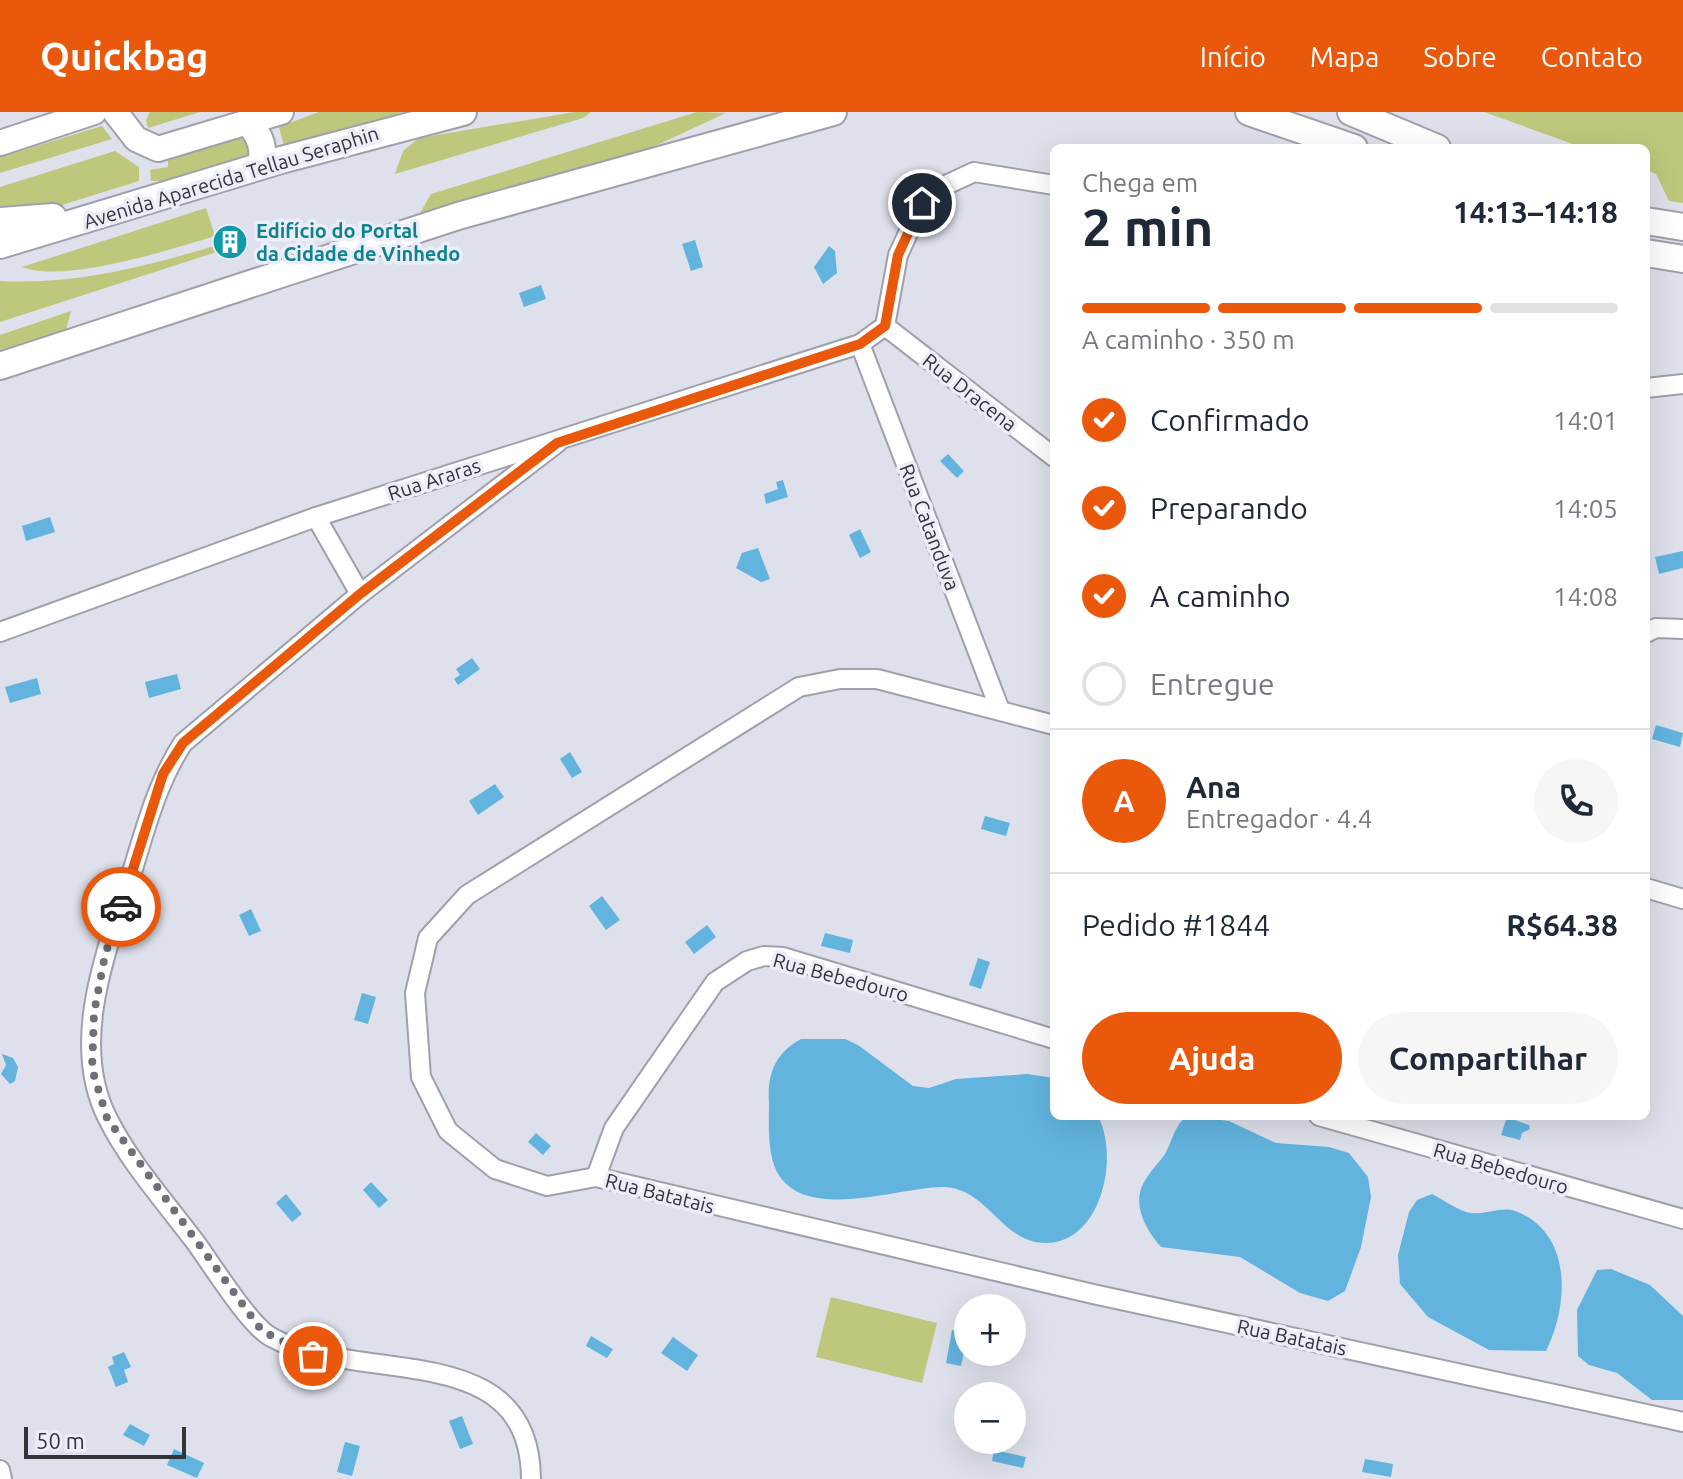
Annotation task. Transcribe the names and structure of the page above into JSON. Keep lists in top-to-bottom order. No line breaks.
{"streets":{"main road":["Avenida Aparecida Tellau Seraphin"],"street":["Rua Dracena","Rua Araras","Rua Catanduva","Rua Bebedouro","Rua Batatais"]},"crossings":[["Rua Dracena","Rua Araras"],["Rua Araras","Rua Catanduva"],["Rua Catanduva","Rua Batatais"],["Rua Bebedouro","Rua Batatais"]],"places":{"building":["Edifício do Portal da Cidade de Vinhedo"]},"scale_bar":"50 m","page":{"header":"Quickbag","nav":["Início","Mapa","Sobre","Contato"],"heading":["2 min","Chega em","14:13–14:18"],"panel":["Ana","Entregador · 4.4","Pedido #1844","R$64.38"],"bar":"A caminho · 350 m","list":[["Confirmado","14:01"],["Preparando","14:05"],["A caminho","14:08"],"Entregue"],"round":"A","buttons":["Ajuda","Compartilhar"],"map_buttons":["+","−"],"scale":"50 m"}}
